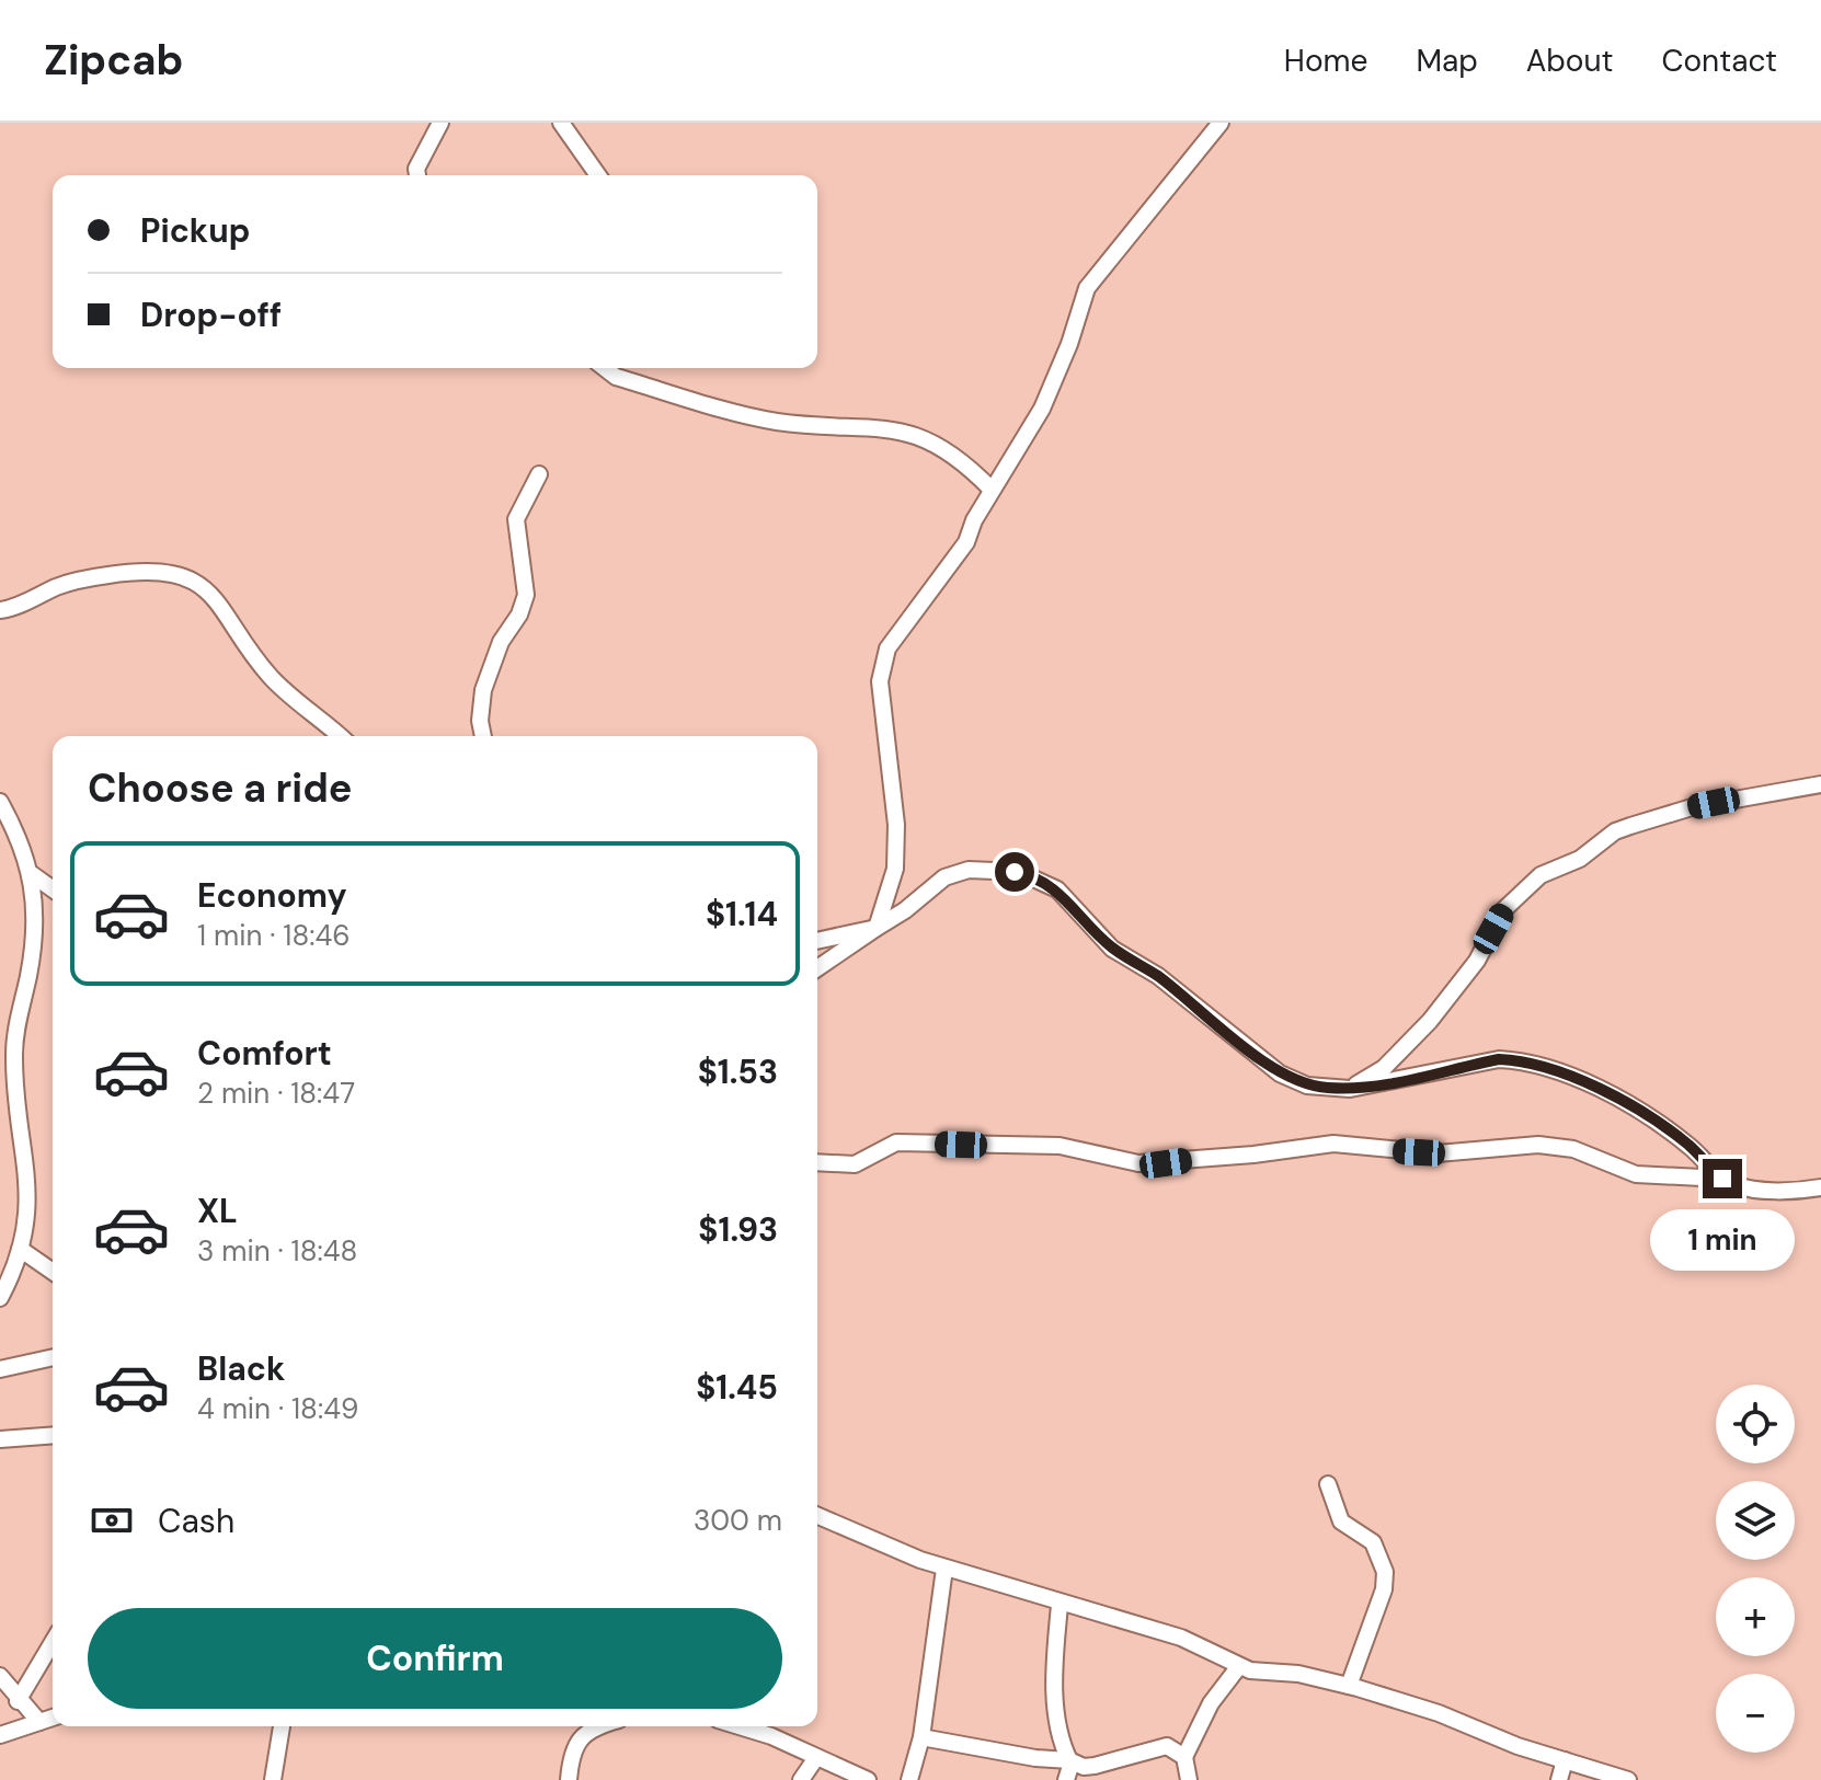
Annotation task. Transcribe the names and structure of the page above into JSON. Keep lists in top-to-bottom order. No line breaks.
{"page":{"header":"Zipcab","nav":["Home","Map","About","Contact"],"banner":["Pickup","Drop-off"],"heading":"Choose a ride","list":[{"name":"Economy","note":"1 min · 18:46","value":"$1.14"},{"name":"Comfort","note":"2 min · 18:47","value":"$1.53"},{"name":"XL","note":"3 min · 18:48","value":"$1.93"},{"name":"Black","note":"4 min · 18:49","value":"$1.45"}],"bubble":"1 min","map_buttons":["+","−"],"pay":["Cash","300 m"],"buttons":"Confirm"}}
